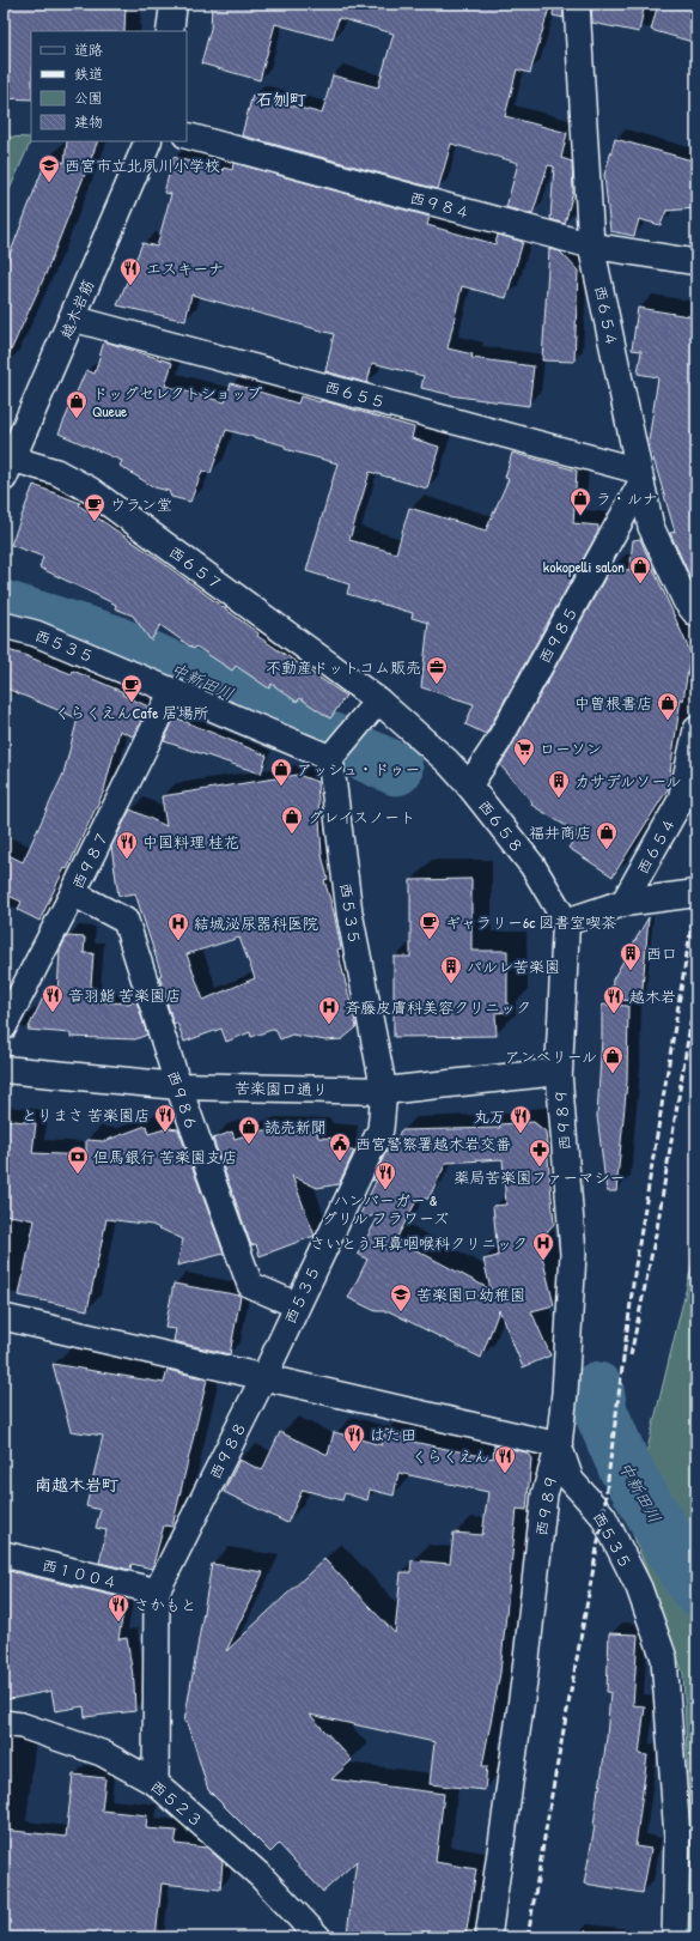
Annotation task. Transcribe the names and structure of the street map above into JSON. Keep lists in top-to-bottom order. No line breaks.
{"streets":{"street":["西９８４","越木岩筋","西６５４","西６５５","西６５７","西９８５","西５３５","西６５８","西９８７","苦楽園口通り","西９８６","西９８９","西９８８","西１００４","西５２３"]},"crossings":[["西９８４","西６５４"],["越木岩筋","西６５５"],["越木岩筋","西６５７"],["西６５４","西６５５"],["西６５４","西９８５"],["西６５５","西９８５"],["西６５７","西６５８"],["西９８５","西６５８"],["西５３５","西９８７"],["西５３５","苦楽園口通り"],["西５３５","西９８６"],["西５３５","西９８９"],["西５３５","西９８８"],["西９８７","西９８６"],["苦楽園口通り","西９８６"],["苦楽園口通り","西９８９"],["西９８８","西１００４"],["西９８８","西５２３"]],"districts":["石刎町","南越木岩町"],"water":["中新田川"],"places":{"school or university":["西宮市立北夙川小学校","苦楽園口幼稚園"],"restaurant":["エスキーナ","中国料理 桂花","音羽鮨 苦楽園店","越木岩","とりまさ 苦楽園店","丸万","ハンバーガー & グリル フラワーズ","はた田","くらくえん","さかもと"],"shop":["ドッグセレクトショップ Queue","ラ・ルナ","kokopelli salon","中曽根書店","アッシュ・ドゥー","グレイスノート","福井商店","アンベリール","読売新聞"],"cafe":["ウラン堂","くらくえんCafe 居場所","ギャラリー6c 図書室喫茶"],"office":["不動産ドットコム販売"],"supermarket":["ローソン"],"building":["カサデルソール","西口","パルレ苦楽園"],"hospital":["結城泌尿器科医院","斉藤皮膚科美容クリニック","さいとう耳鼻咽喉科クリニック"],"public building":["西宮警察署越木岩交番"],"pharmacy":["薬局苦楽園ファーマシー"],"bank":["但馬銀行 苦楽園支店"]},"legend":["道路","鉄道","公園","建物"]}
